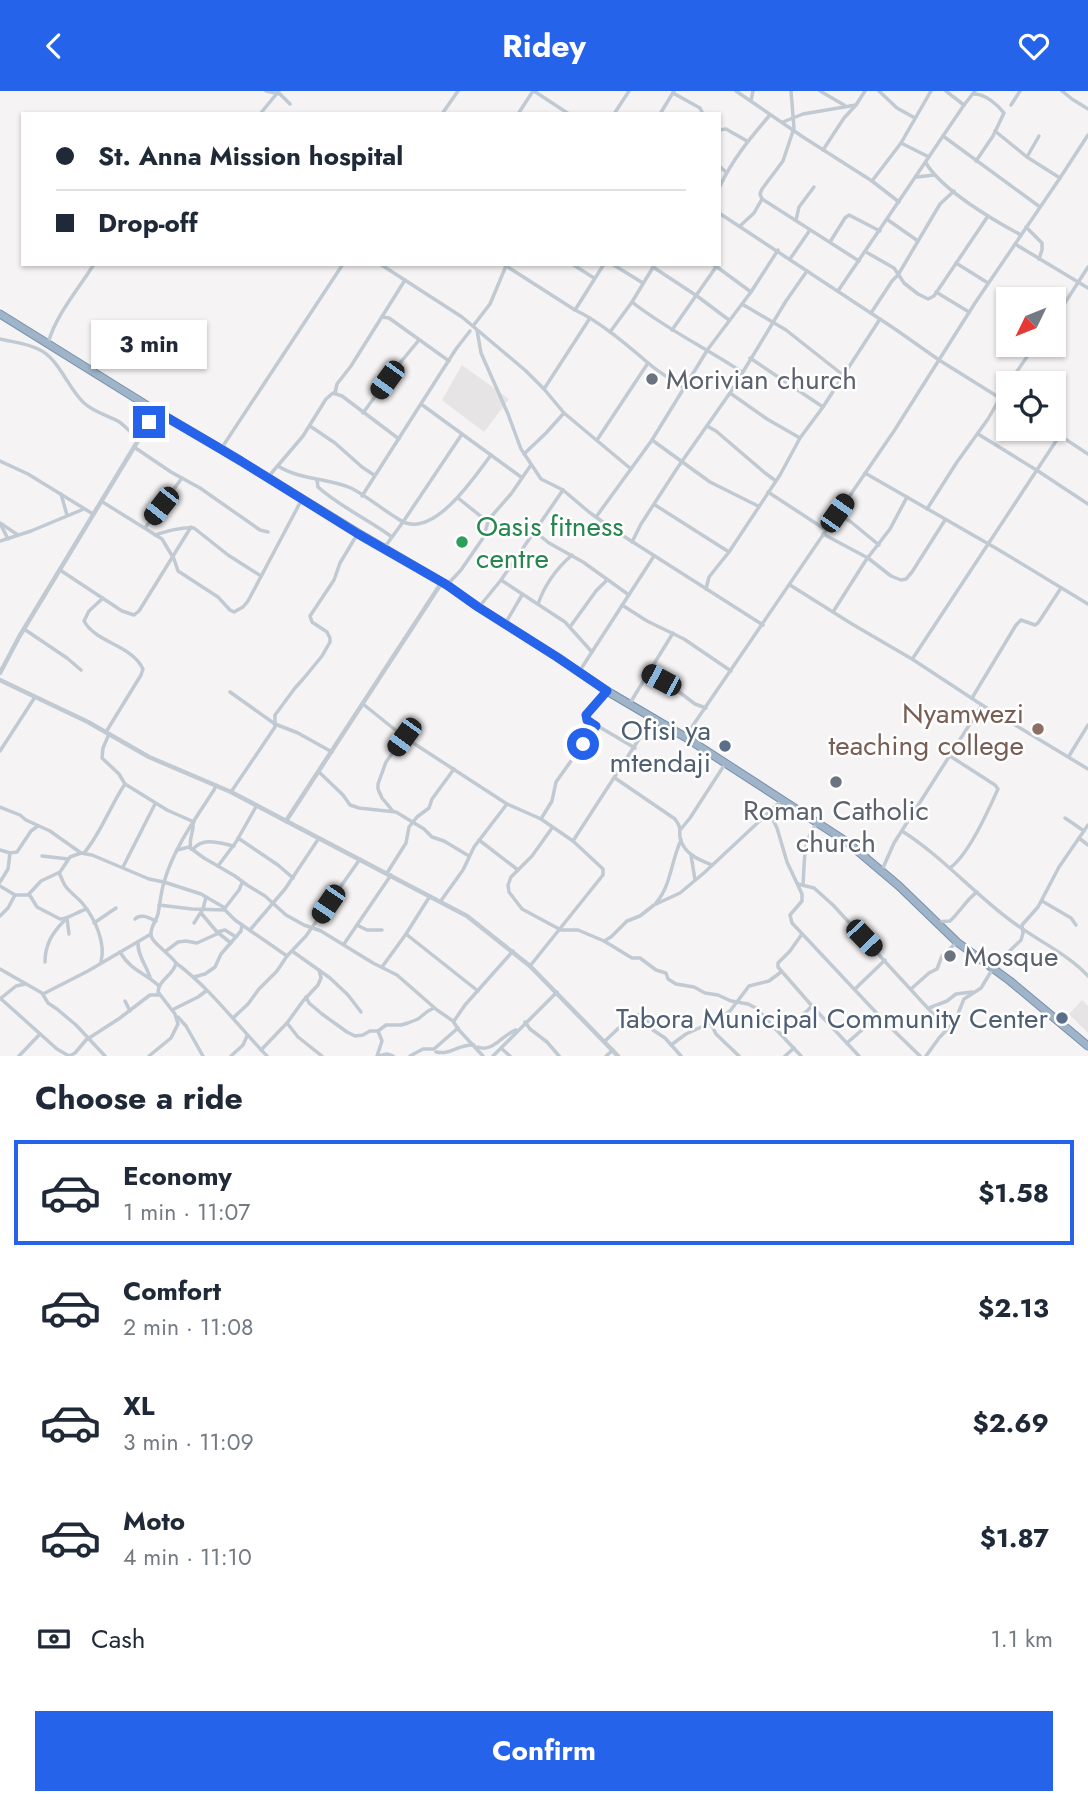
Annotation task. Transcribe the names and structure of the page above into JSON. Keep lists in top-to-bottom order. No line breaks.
{"places":["Morivian church","Oasis fitness centre","Nyamwezi teaching college","Ofisi ya mtendaji","Roman Catholic church","Mosque","Tabora Municipal Community Center"],"north":"bottom left","page":{"header":"Ridey","banner":["St. Anna Mission hospital","Drop-off"],"bubble":"3 min","heading":"Choose a ride","list":[{"name":"Economy","note":"1 min · 11:07","value":"$1.58"},{"name":"Comfort","note":"2 min · 11:08","value":"$2.13"},{"name":"XL","note":"3 min · 11:09","value":"$2.69"},{"name":"Moto","note":"4 min · 11:10","value":"$1.87"}],"pay":["Cash","1.1 km"],"buttons":"Confirm"}}
